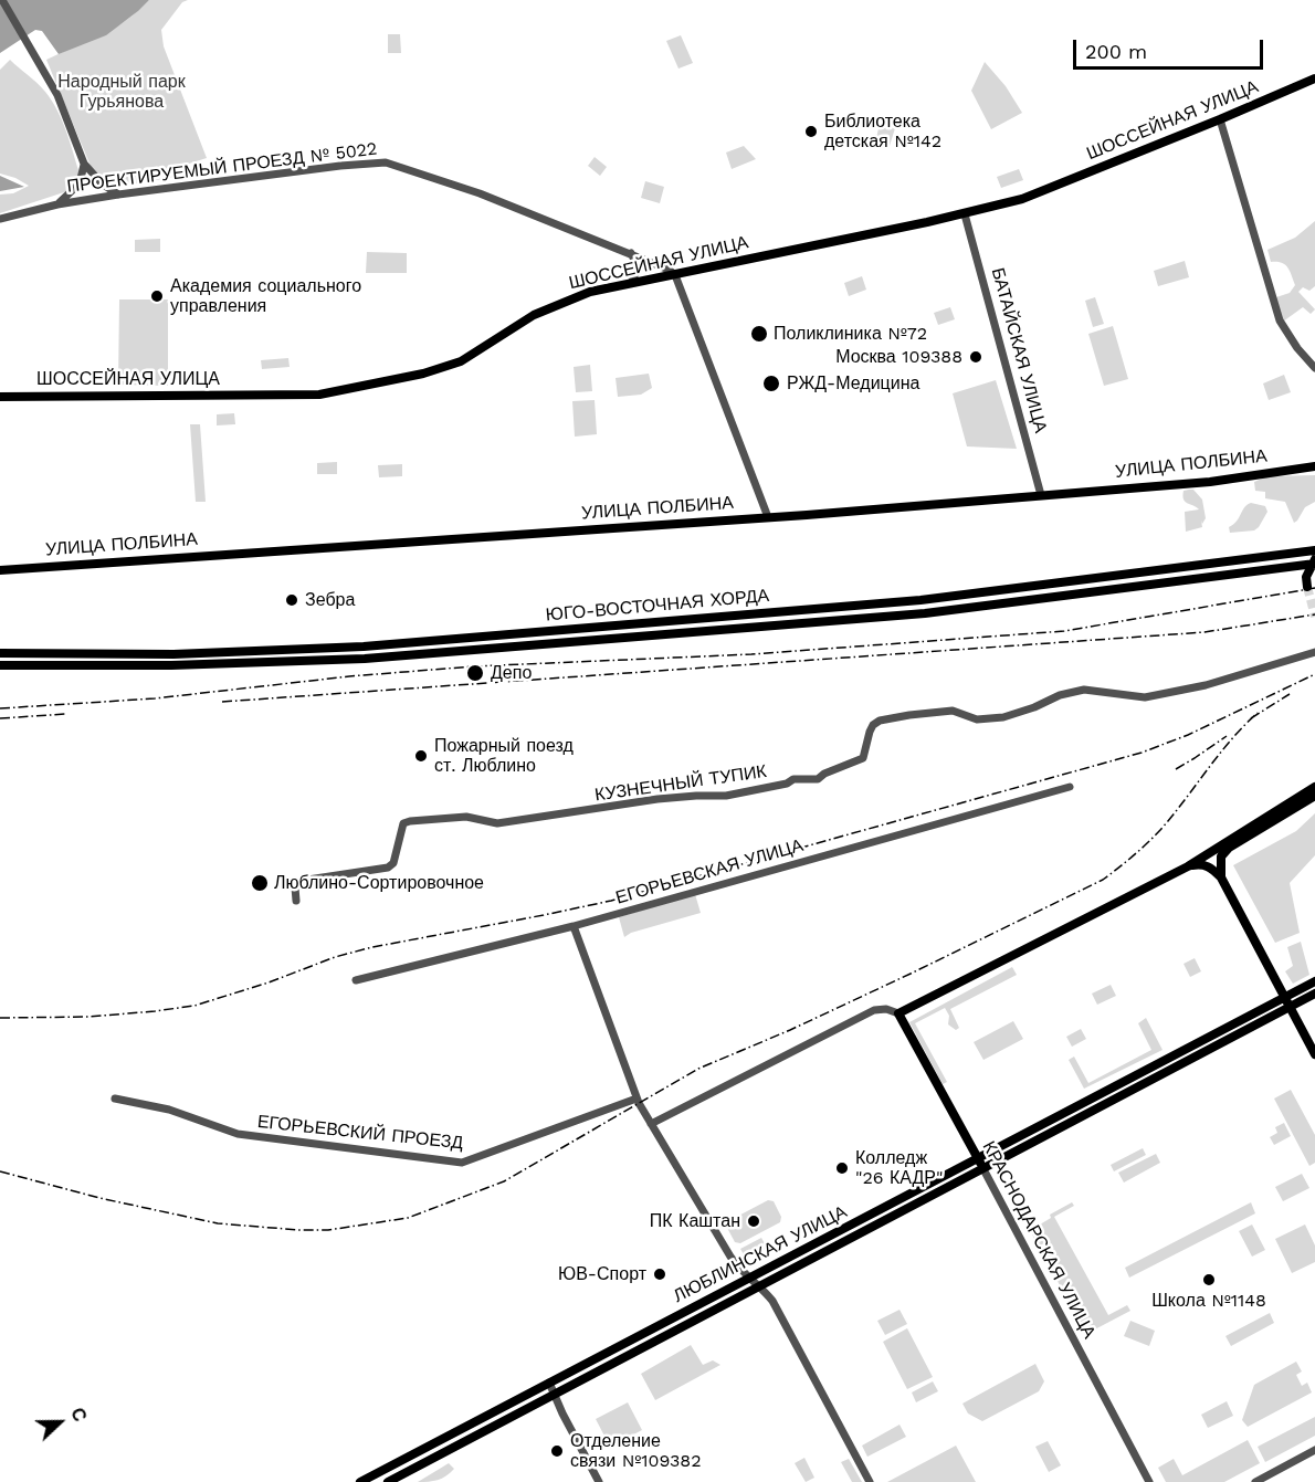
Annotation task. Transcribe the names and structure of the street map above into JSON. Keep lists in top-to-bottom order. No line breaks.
{"streets":{"main road":["ШОССЕЙНАЯ УЛИЦА","УЛИЦА ПОЛБИНА","ЮГО-ВОСТОЧНАЯ ХОРДА","КРАСНОДАРСКАЯ УЛИЦА","ЛЮБЛИНСКАЯ УЛИЦА"],"street":["ПРОЕКТИРУЕМЫЙ ПРОЕЗД № 5022","БАТАЙСКАЯ УЛИЦА","КУЗНЕЧНЫЙ ТУПИК","ЕГОРЬЕВСКАЯ УЛИЦА","ЕГОРЬЕВСКИЙ ПРОЕЗД"]},"crossings":[["ШОССЕЙНАЯ УЛИЦА","ПРОЕКТИРУЕМЫЙ ПРОЕЗД № 5022"],["ШОССЕЙНАЯ УЛИЦА","БАТАЙСКАЯ УЛИЦА"],["БАТАЙСКАЯ УЛИЦА","УЛИЦА ПОЛБИНА"],["КРАСНОДАРСКАЯ УЛИЦА","ЛЮБЛИНСКАЯ УЛИЦА"]],"parks":["Народный парк Гурьянова"],"places":["Библиотека детская №142","Академия социального управления","Поликлиника №72","Москва 109388","РЖД-Медицина","Зебра","Депо","Пожарный поезд ст. Люблино","Люблино-Сортировочное","Колледж \"26 КАДР\"","ПК Каштан","ЮВ-Спорт","Школа №1148","Отделение связи №109382"],"scale_bar":"200 m","north":"right"}
